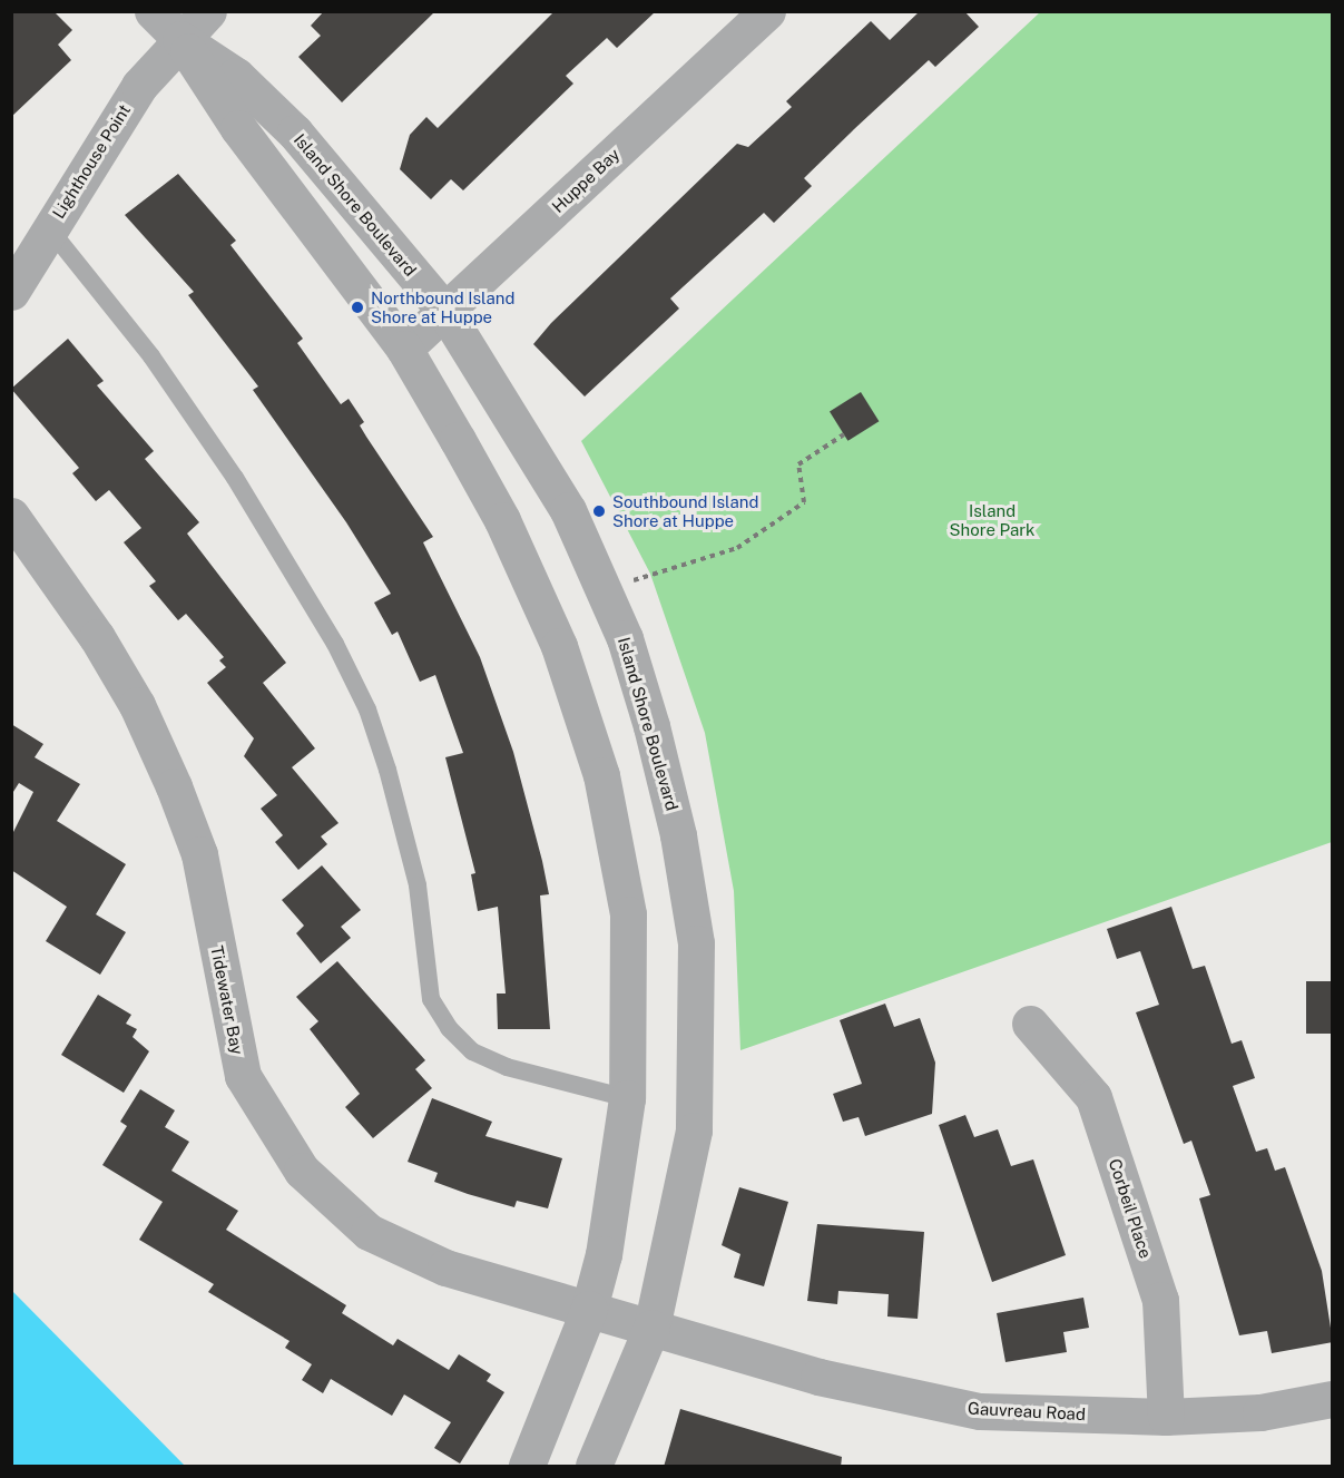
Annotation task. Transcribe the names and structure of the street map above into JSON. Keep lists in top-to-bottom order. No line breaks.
{"streets":{"street":["Lighthouse Point","Huppe Bay","Island Shore Boulevard","Tidewater Bay","Corbeil Place","Gauvreau Road"]},"crossings":[["Lighthouse Point","Island Shore Boulevard"],["Huppe Bay","Island Shore Boulevard"],["Island Shore Boulevard","Tidewater Bay"],["Island Shore Boulevard","Gauvreau Road"],["Tidewater Bay","Gauvreau Road"],["Corbeil Place","Gauvreau Road"]],"parks":["Island Shore Park"],"places":["Northbound Island Shore at Huppe","Southbound Island Shore at Huppe"]}
